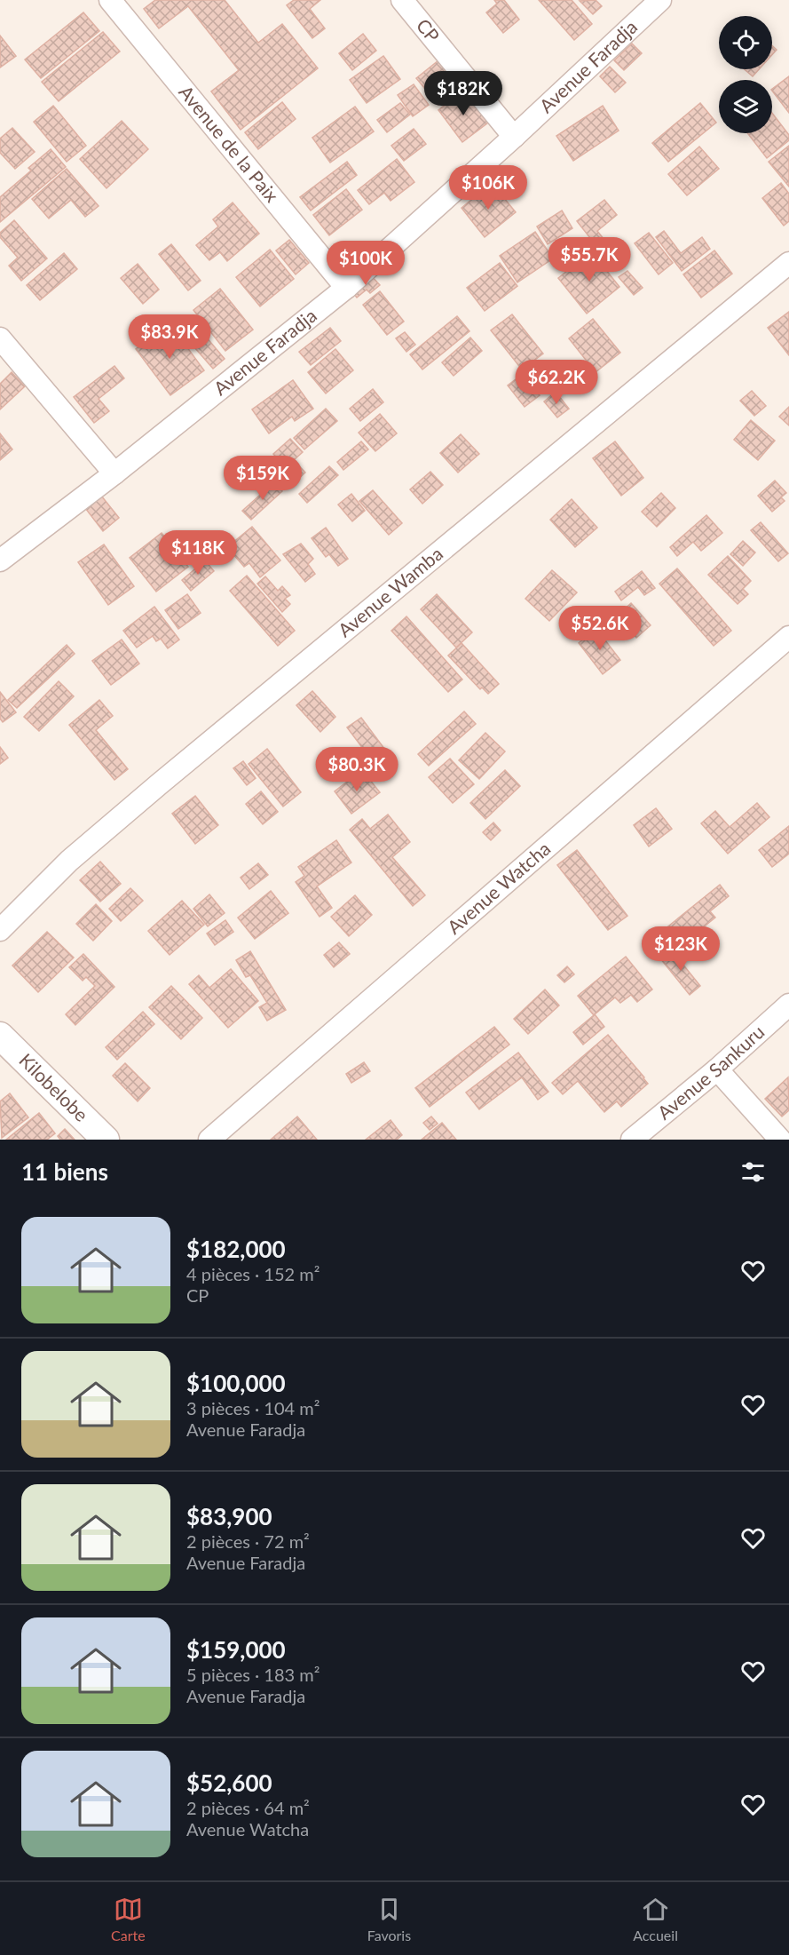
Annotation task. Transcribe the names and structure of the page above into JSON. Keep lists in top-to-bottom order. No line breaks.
{"streets":{"street":["CP","Avenue Faradja","Avenue de la Paix","Avenue Wamba","Avenue Watcha","Avenue Sankuru","Kilobelobe"]},"crossings":[["CP","Avenue Faradja"],["Avenue Faradja","Avenue de la Paix"]],"page":{"price":["$182K","$106K","$55.7K","$100K","$83.9K","$62.2K","$159K","$118K","$52.6K","$80.3K","$123K"],"heading":"11 biens","list":[{"name":"$182,000","note":"4 pièces · 152 m² · CP"},{"name":"$100,000","note":"3 pièces · 104 m² · Avenue Faradja"},{"name":"$83,900","note":"2 pièces · 72 m² · Avenue Faradja"},{"name":"$159,000","note":"5 pièces · 183 m² · Avenue Faradja"},{"name":"$52,600","note":"2 pièces · 64 m² · Avenue Watcha"}],"tabs":["Carte","Favoris","Accueil"]}}
